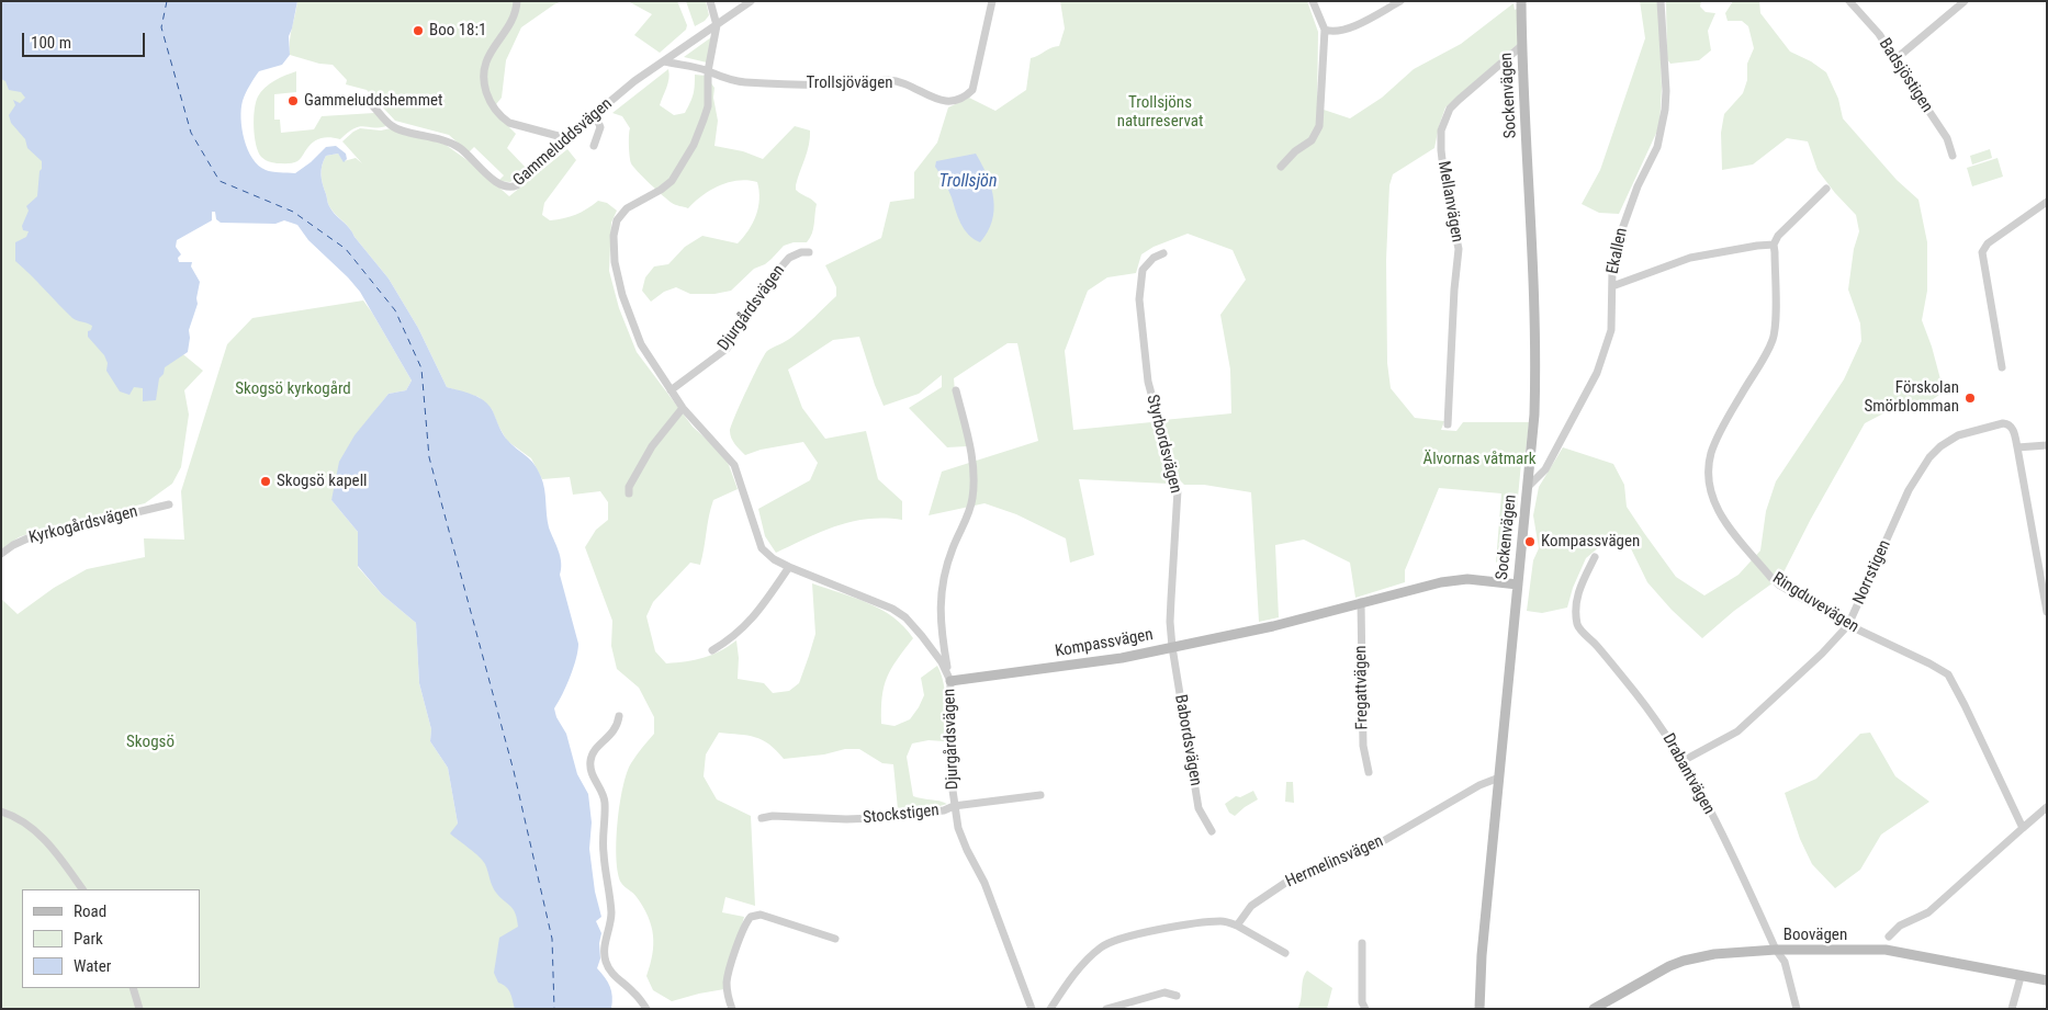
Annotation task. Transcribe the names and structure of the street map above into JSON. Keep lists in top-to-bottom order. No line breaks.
{"streets":{"street":["Badsjöstigen","Trollsjövägen","Sockenvägen","Gammeluddsvägen","Mellanvägen","Ekallen","Djurgårdsvägen","Styrbordsvägen","Kyrkogårdsvägen","Norrstigen","Ringduvevägen","Kompassvägen","Fregattvägen","Babordsvägen","Drabantvägen","Stockstigen","Hermelinsvägen","Boovägen"]},"crossings":[["Trollsjövägen","Gammeluddsvägen"],["Trollsjövägen","Djurgårdsvägen"],["Sockenvägen","Mellanvägen"],["Sockenvägen","Ekallen"],["Sockenvägen","Kompassvägen"],["Sockenvägen","Hermelinsvägen"],["Gammeluddsvägen","Djurgårdsvägen"],["Djurgårdsvägen","Kompassvägen"],["Djurgårdsvägen","Stockstigen"],["Styrbordsvägen","Kompassvägen"],["Styrbordsvägen","Babordsvägen"],["Norrstigen","Ringduvevägen"],["Norrstigen","Drabantvägen"],["Kompassvägen","Fregattvägen"],["Kompassvägen","Babordsvägen"],["Drabantvägen","Boovägen"]],"water":["Trollsjön"],"parks":["Trollsjöns naturreservat","Skogsö kyrkogård","Älvornas våtmark","Skogsö"],"places":["Boo 18:1","Gammeluddshemmet","Förskolan Smörblomman","Skogsö kapell","Kompassvägen"],"legend":["Road","Park","Water"],"scale_bar":"100 m"}
